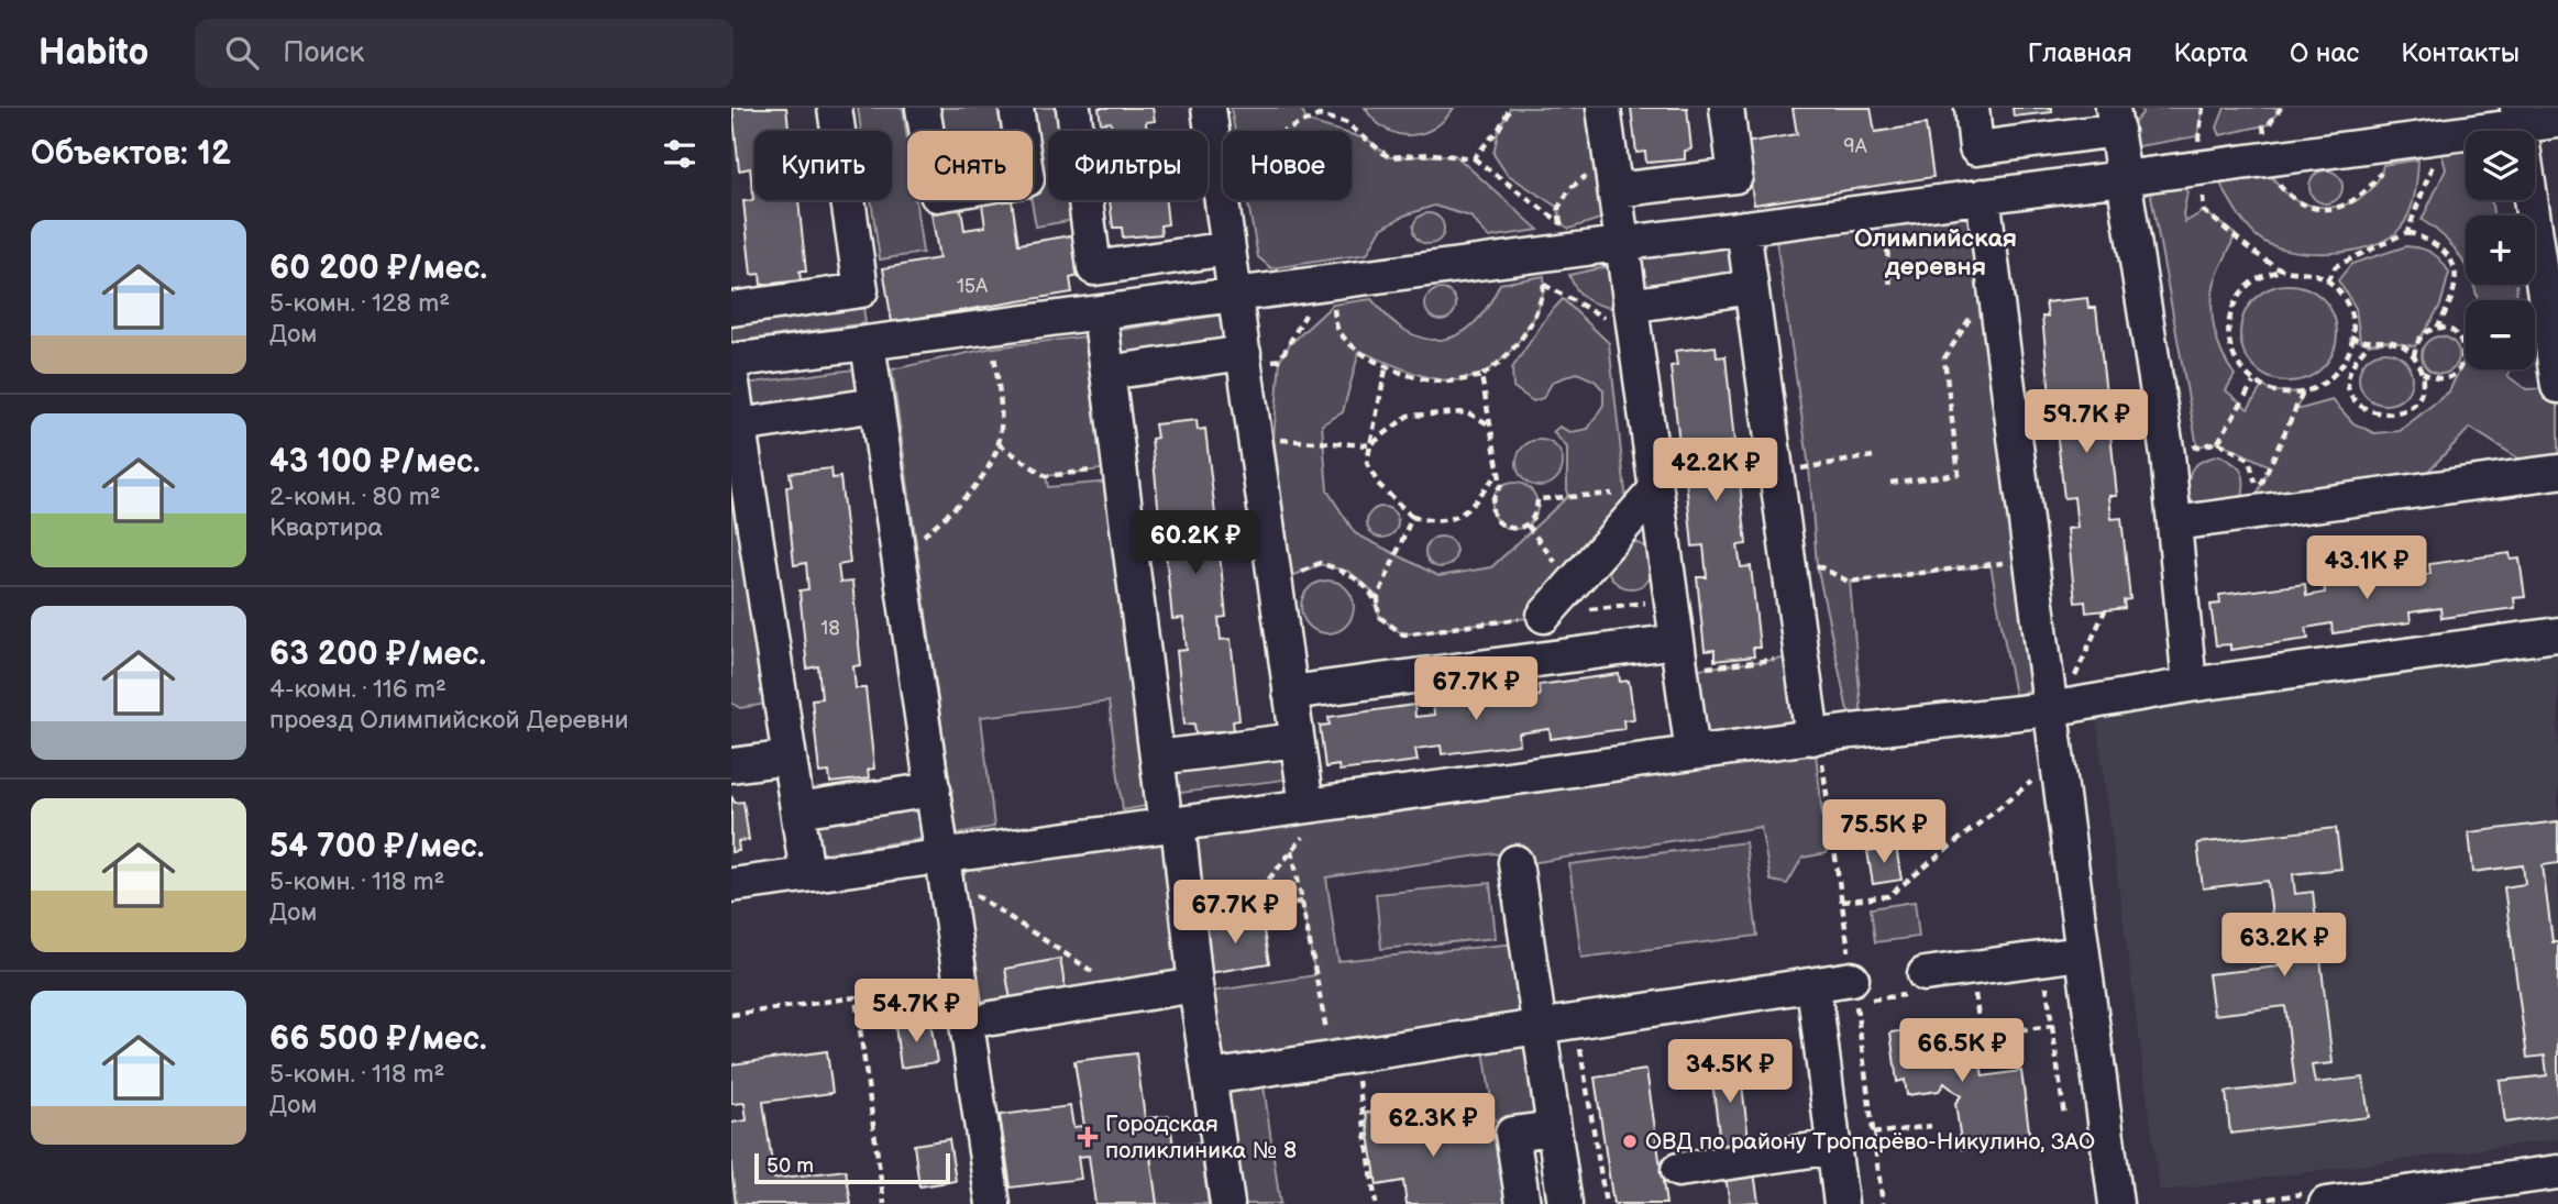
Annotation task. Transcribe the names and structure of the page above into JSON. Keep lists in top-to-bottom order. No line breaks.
{"districts":["Олимпийская деревня"],"places":{"health":["Городская поликлиника № 8"],"other":["ОВД по району Тропарёво-Никулино, ЗАО"]},"house_numbers":["9А","15А","18"],"scale_bar":"50 m","page":{"header":"Habito","search":"Поиск","nav":["Главная","Карта","О нас","Контакты"],"heading":"Объектов: 12","map_buttons":["+","−"],"chip":["Купить","Снять","Фильтры","Новое"],"list":[{"name":"60 200 ₽/мес.","note":"5-комн. · 128 m² · Дом"},{"name":"43 100 ₽/мес.","note":"2-комн. · 80 m² · Квартира"},{"name":"63 200 ₽/мес.","note":"4-комн. · 116 m² · проезд Олимпийской Деревни"},{"name":"54 700 ₽/мес.","note":"5-комн. · 118 m² · Дом"},{"name":"66 500 ₽/мес.","note":"5-комн. · 118 m² · Дом"}],"price":["59.7K ₽","42.2K ₽","60.2K ₽","43.1K ₽","67.7K ₽","75.5K ₽","67.7K ₽","63.2K ₽","54.7K ₽","66.5K ₽","34.5K ₽","62.3K ₽"],"scale":"50 m"}}
